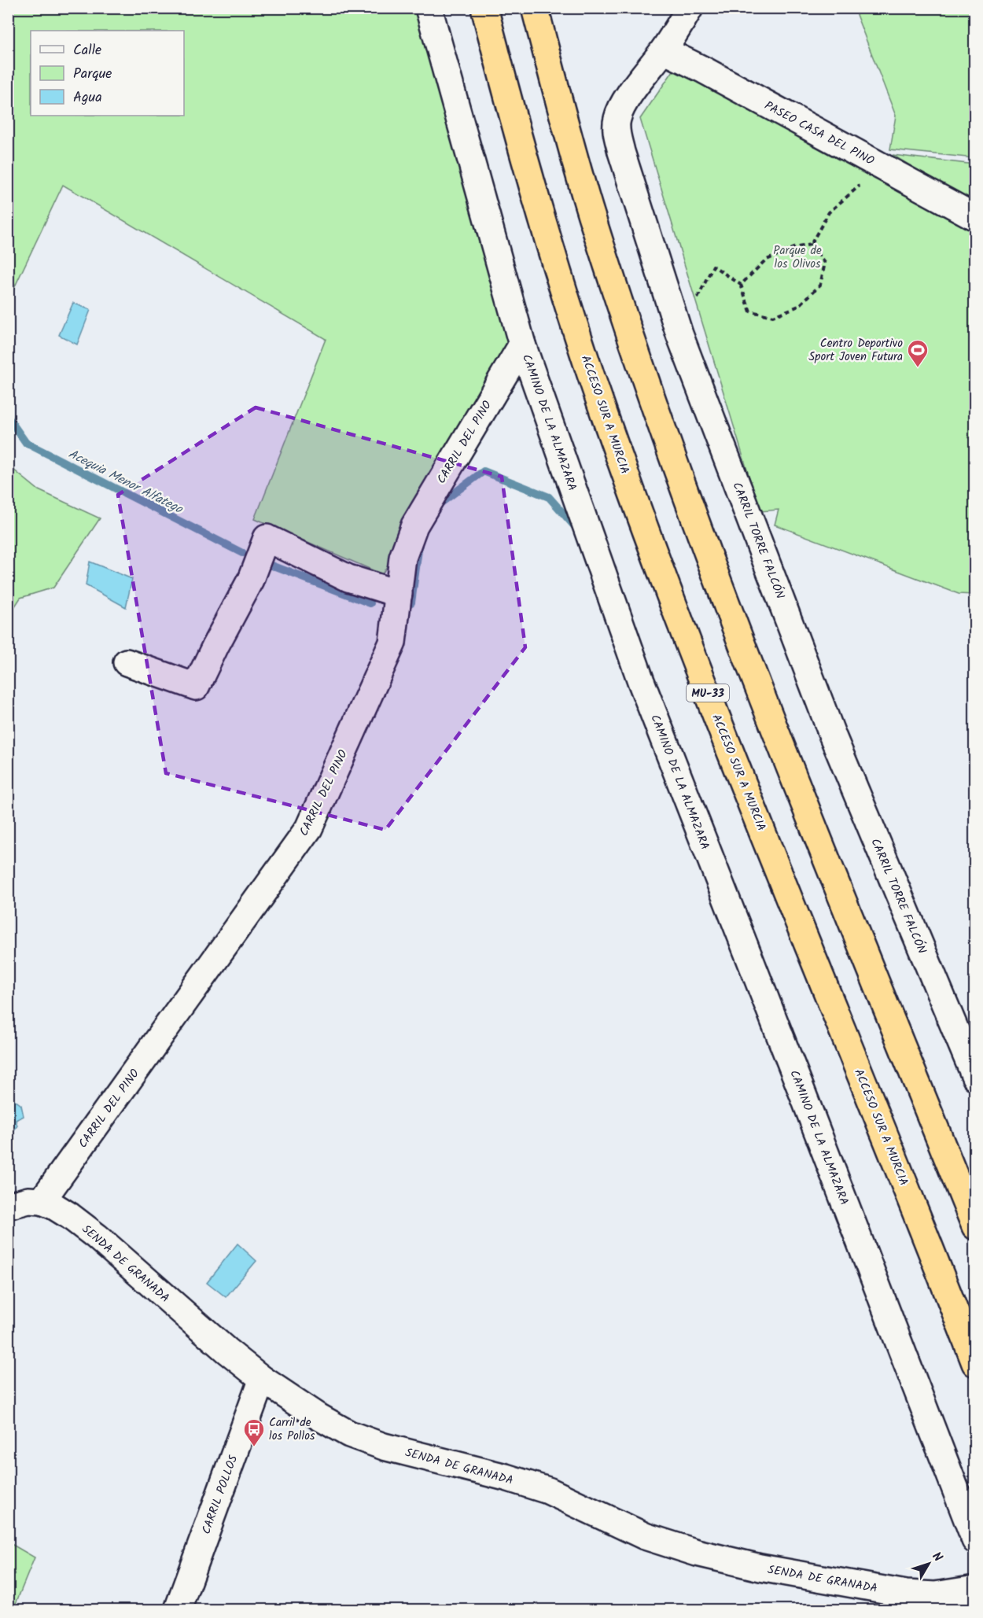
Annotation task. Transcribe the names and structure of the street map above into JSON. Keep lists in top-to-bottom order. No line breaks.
{"streets":{"highway":["ACCESO SUR A MURCIA","MU-33"],"street":["PASEO CASA DEL PINO","CAMINO DE LA ALMAZARA","CARRIL DEL PINO","CARRIL TORRE FALCÓN","SENDA DE GRANADA","CARRIL POLLOS"]},"crossings":[["PASEO CASA DEL PINO","CARRIL TORRE FALCÓN"],["CAMINO DE LA ALMAZARA","CARRIL DEL PINO"],["CARRIL DEL PINO","SENDA DE GRANADA"],["SENDA DE GRANADA","CARRIL POLLOS"]],"water":["Acequia Menor Alfatego"],"parks":["Parque de los Olivos"],"places":{"sports":["Centro Deportivo Sport Joven Futura"],"bus stop":["Carril de los Pollos"]},"legend":["Calle","Parque","Agua"],"north":"top right"}
